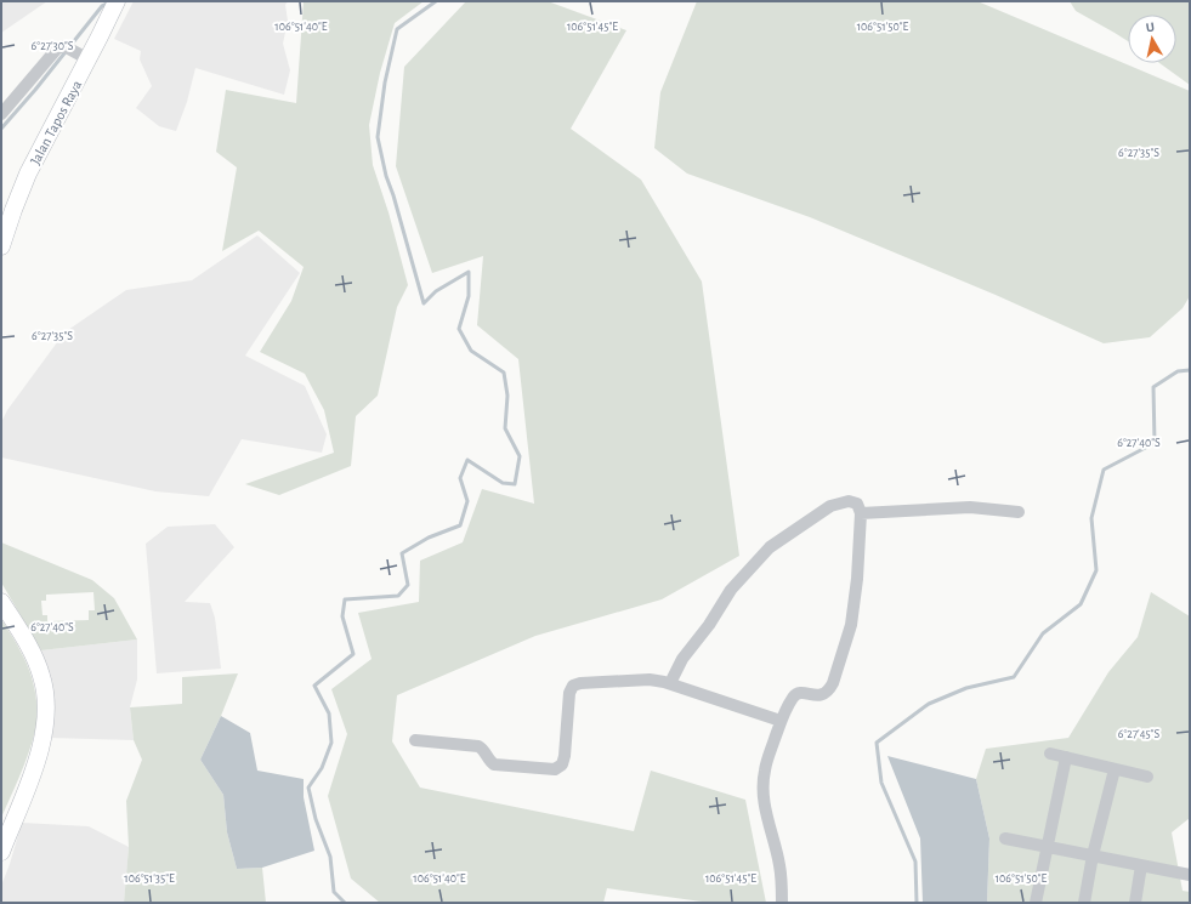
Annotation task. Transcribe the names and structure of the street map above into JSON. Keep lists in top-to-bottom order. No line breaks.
{"streets":{"main road":["Jalan Tapos Raya"]},"north":"top","coordinates":["106°51'40\"E","106°51'45\"E","106°51'50\"E","6°27'30\"S","6°27'35\"S","6°27'40\"S","6°27'45\"S","106°51'35\"E"]}
